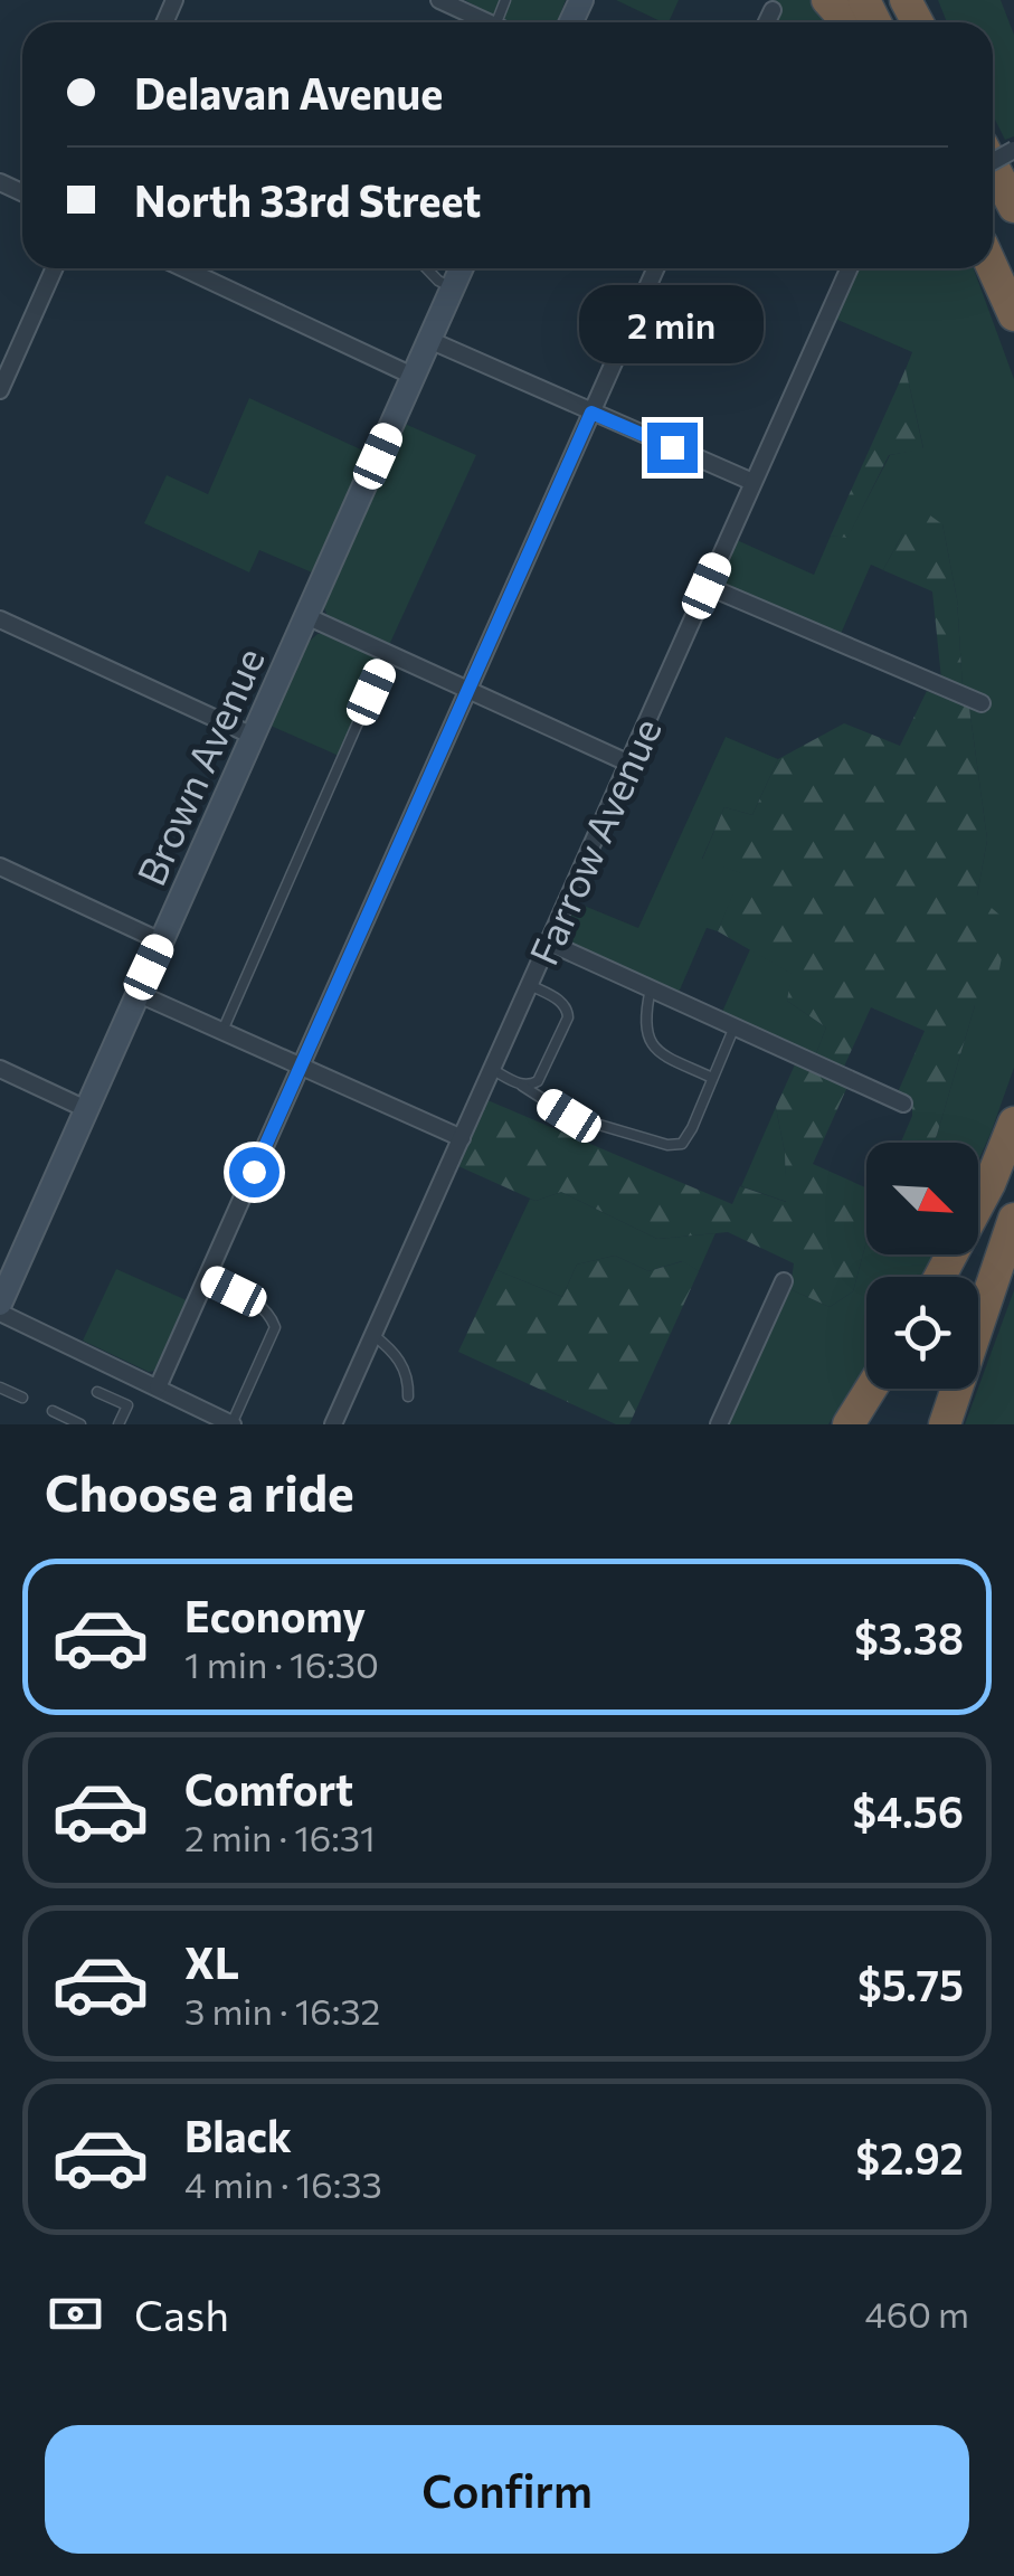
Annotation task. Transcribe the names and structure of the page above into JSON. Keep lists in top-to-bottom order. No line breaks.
{"streets":{"main road":["Brown Avenue"],"street":["Farrow Avenue"]},"north":"bottom right","page":{"banner":["Delavan Avenue","North 33rd Street"],"bubble":"2 min","heading":"Choose a ride","list":[{"name":"Economy","note":"1 min · 16:30","value":"$3.38"},{"name":"Comfort","note":"2 min · 16:31","value":"$4.56"},{"name":"XL","note":"3 min · 16:32","value":"$5.75"},{"name":"Black","note":"4 min · 16:33","value":"$2.92"}],"pay":["Cash","460 m"],"buttons":"Confirm"}}
